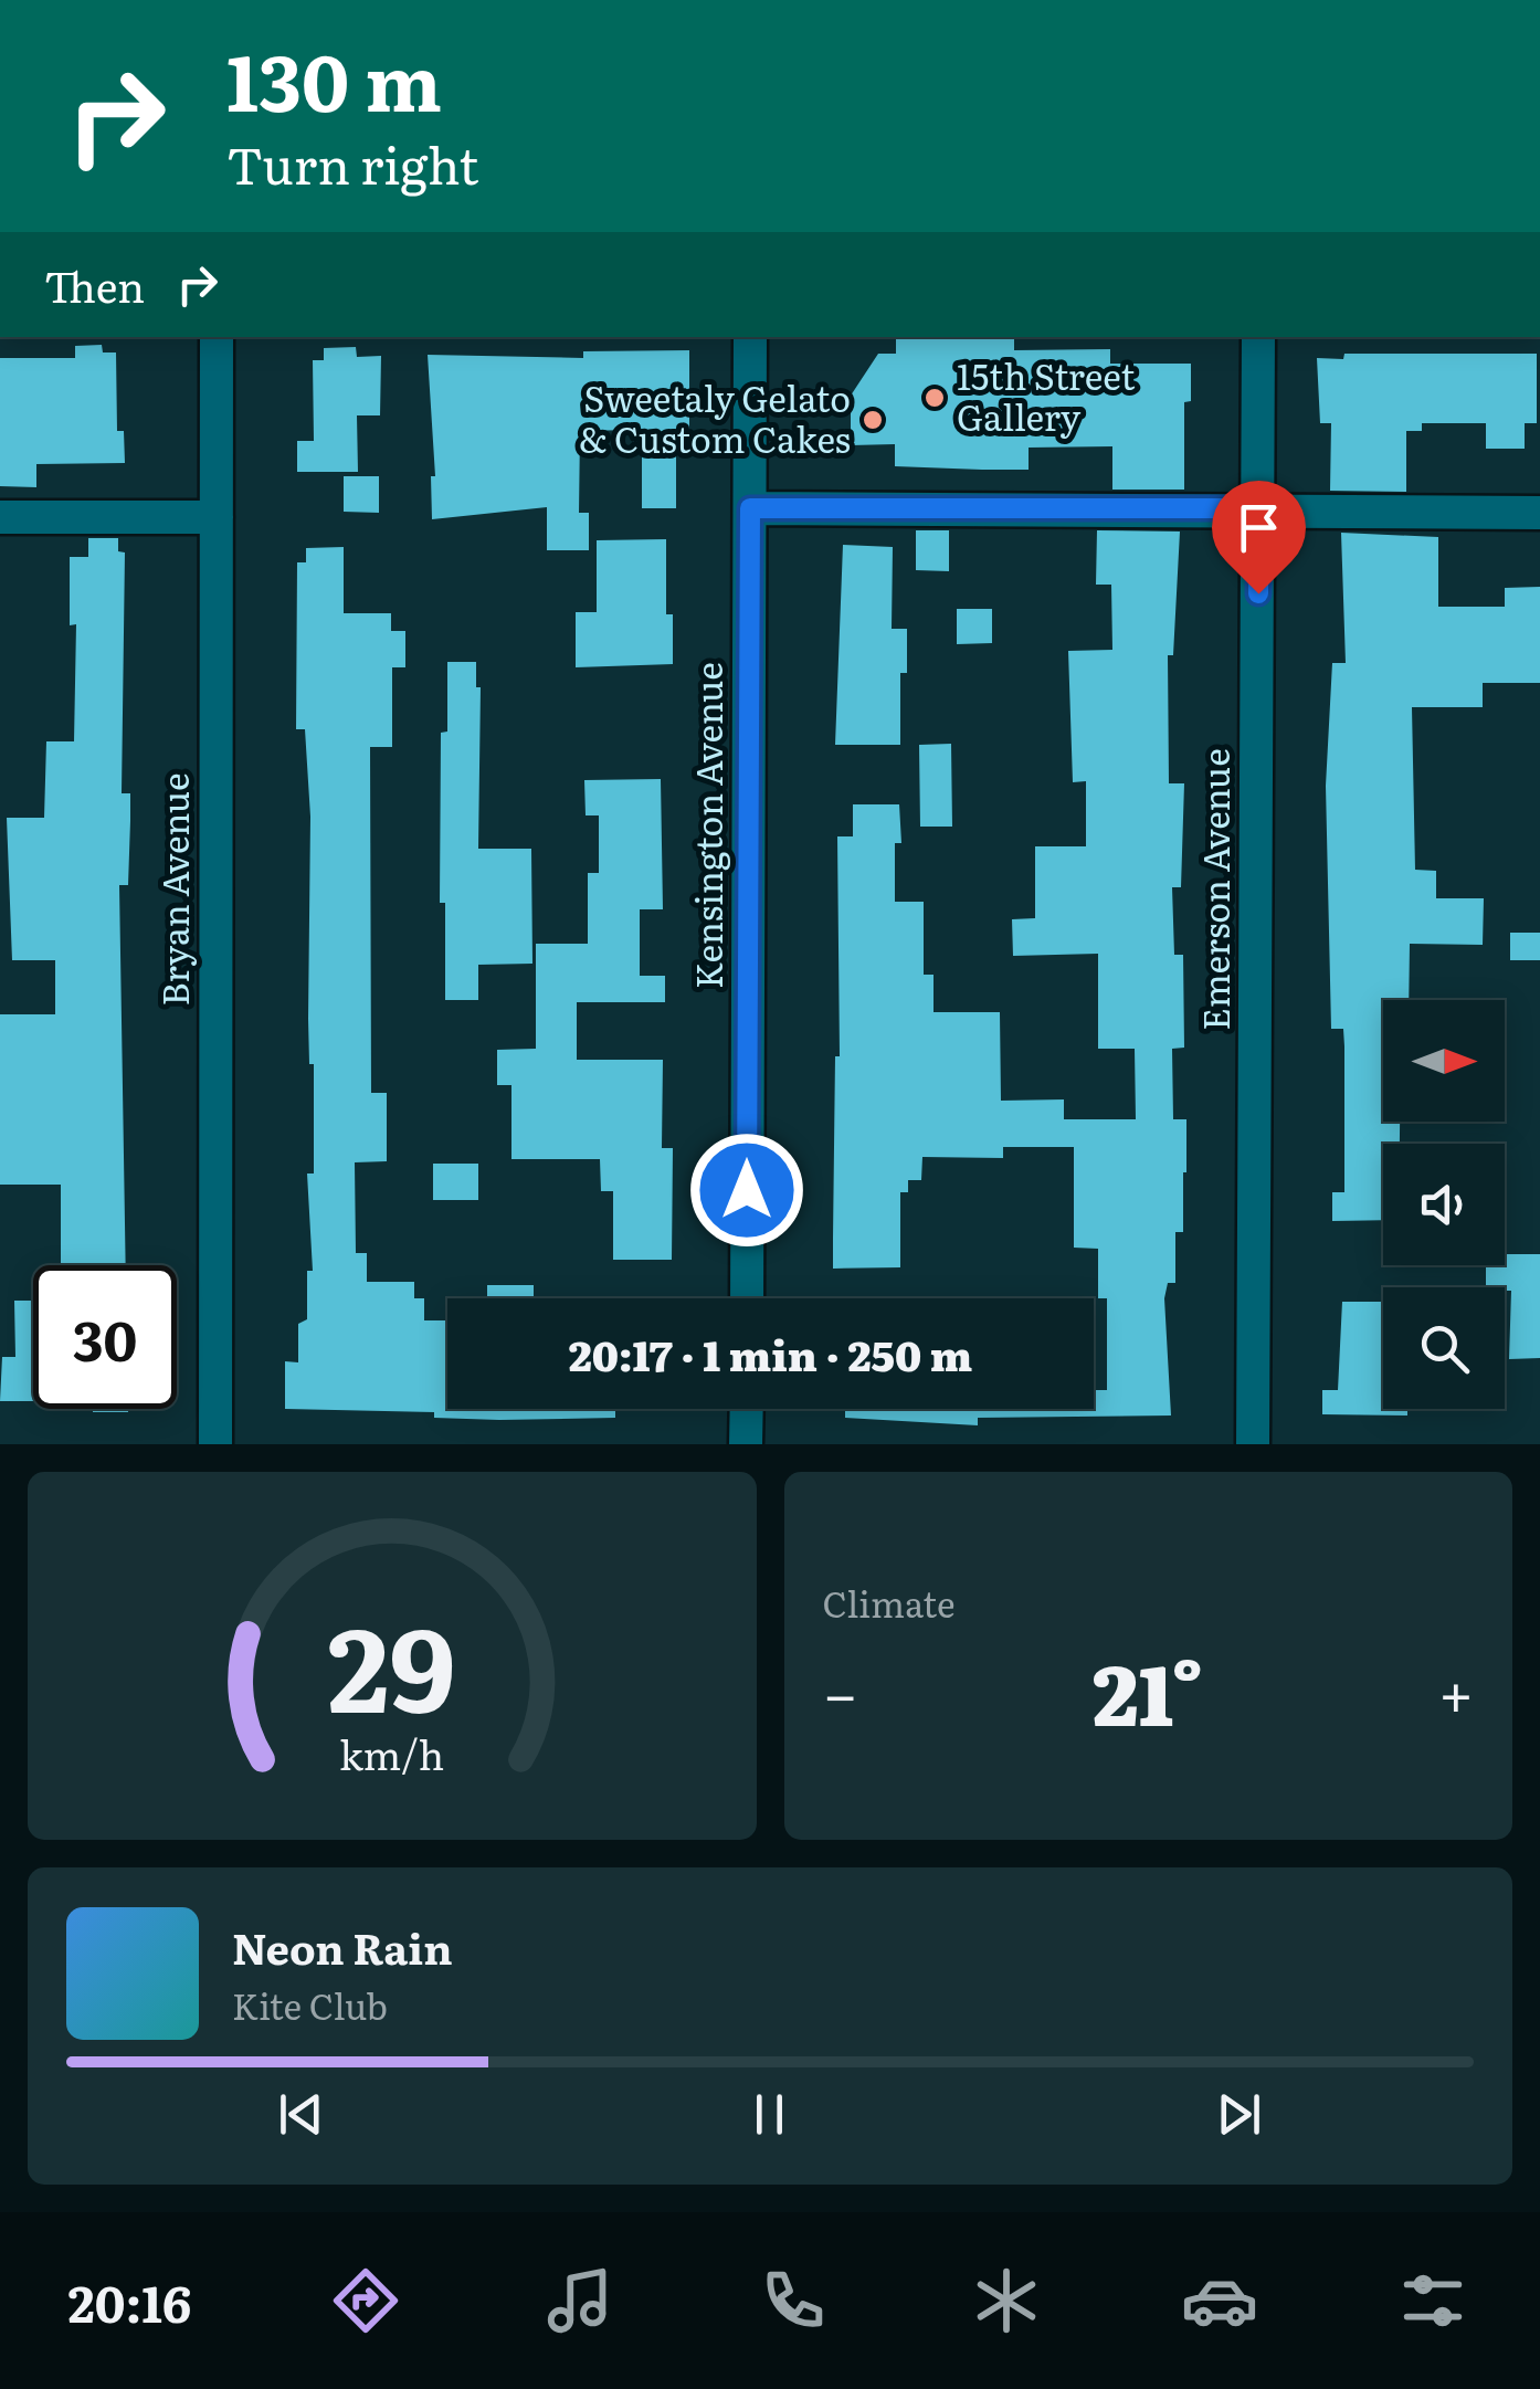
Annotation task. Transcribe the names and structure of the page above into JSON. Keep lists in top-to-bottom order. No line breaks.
{"streets":{"street":["Kensington Avenue","Bryan Avenue","Emerson Avenue"]},"places":["15th Street Gallery","Sweetaly Gelato & Custom Cakes"],"north":"right","page":{"turn":["130 m","Turn right"],"then":"Then","limit":"30","trip":"20:17 · 1 min · 250 m","tile":"Climate","heat":["−","21°","+"],"song":["Neon Rain","Kite Club"],"tabs":"20:16","gauge":["29","km/h"]}}
